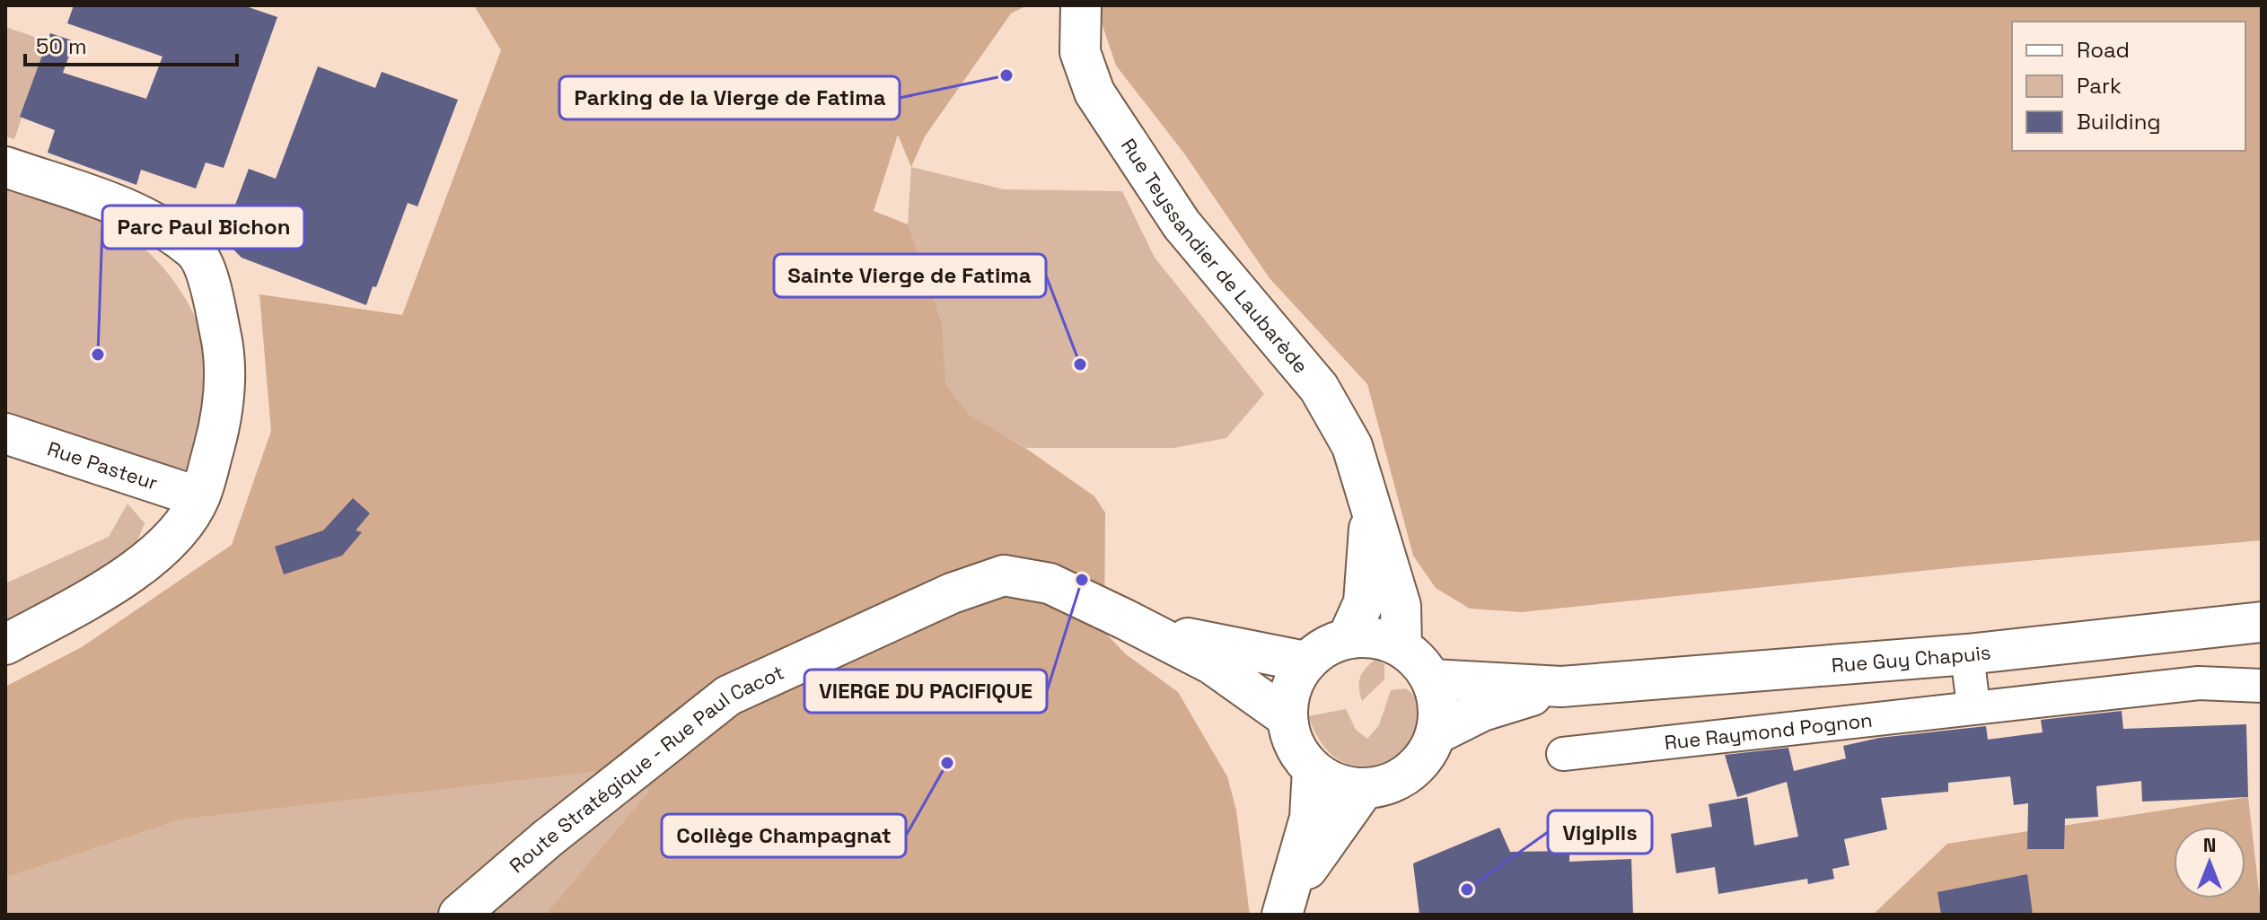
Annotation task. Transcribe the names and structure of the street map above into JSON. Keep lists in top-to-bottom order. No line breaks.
{"streets":{"main road":["Rue Teyssandier de Laubarède","Rue Pasteur","Rue Guy Chapuis","Route Stratégique - Rue Paul Cacot"],"street":["Rue Raymond Pognon"]},"crossings":[["Rue Teyssandier de Laubarède","Rue Guy Chapuis"],["Rue Teyssandier de Laubarède","Route Stratégique - Rue Paul Cacot"],["Rue Guy Chapuis","Route Stratégique - Rue Paul Cacot"]],"places":["Parking de la Vierge de Fatima","Parc Paul Bichon","Sainte Vierge de Fatima","VIERGE DU PACIFIQUE","Collège Champagnat","Vigiplis"],"legend":["Road","Park","Building"],"scale_bar":"50 m","north":"top"}
